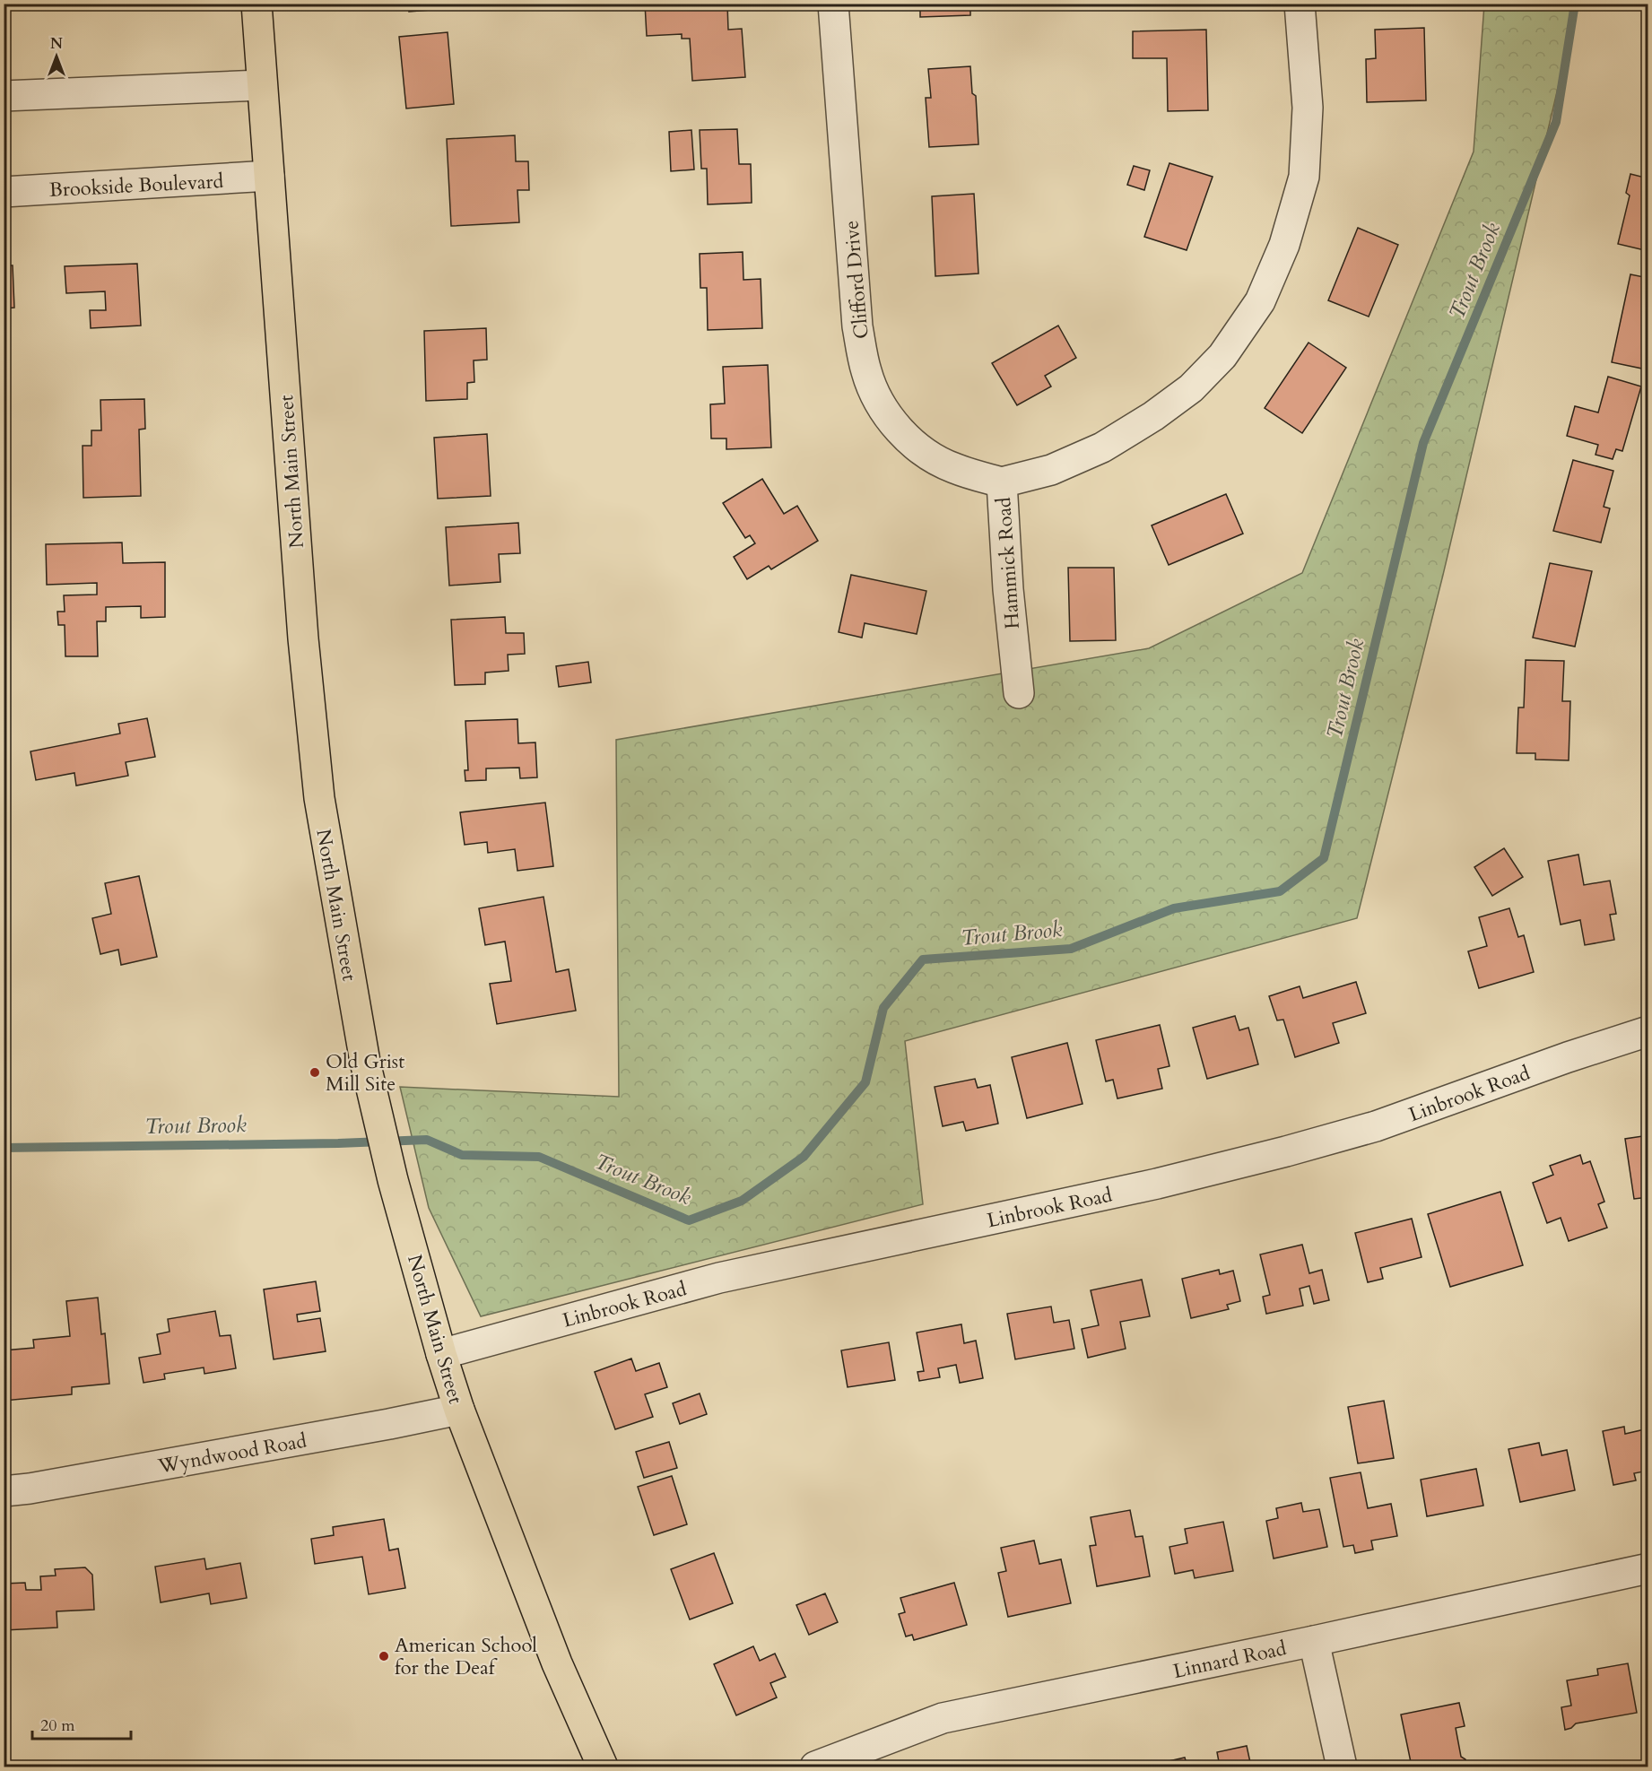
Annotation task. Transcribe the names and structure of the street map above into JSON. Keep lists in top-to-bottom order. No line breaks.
{"streets":{"main road":["North Main Street"],"street":["Brookside Boulevard","Clifford Drive","Hammick Road","Linbrook Road","Wyndwood Road","Linnard Road"]},"crossings":[["Brookside Boulevard","North Main Street"],["Clifford Drive","Hammick Road"],["North Main Street","Linbrook Road"],["North Main Street","Wyndwood Road"]],"water":["Trout Brook"],"places":["Old Grist Mill Site","American School for the Deaf"],"scale_bar":"20 m","north":"top"}
